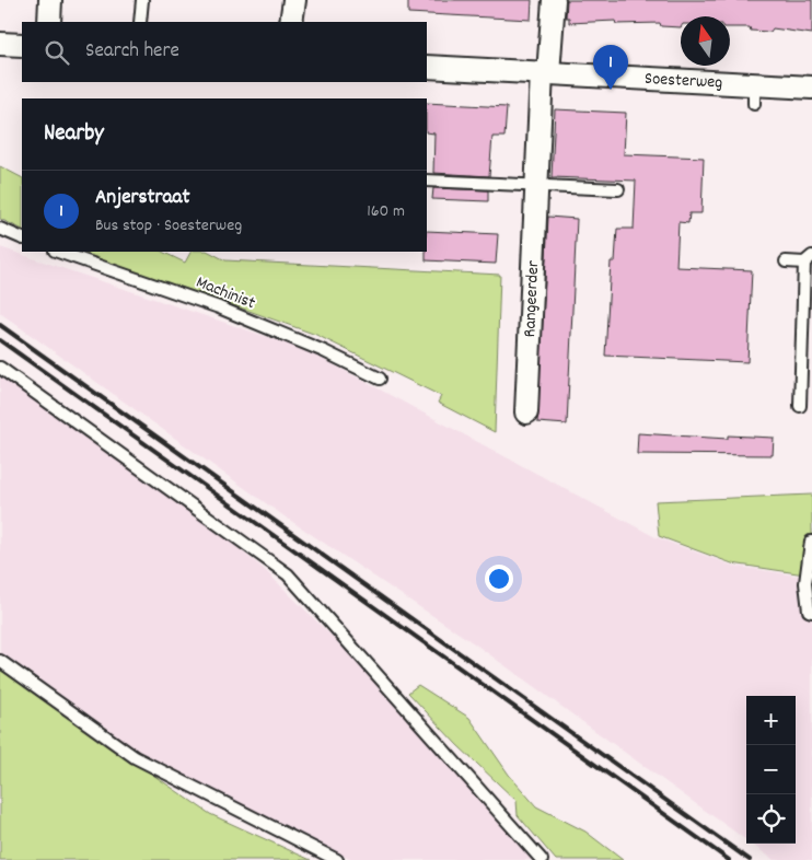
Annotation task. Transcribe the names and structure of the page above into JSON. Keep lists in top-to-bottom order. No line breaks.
{"streets":{"street":["Soesterweg","Rangeerder"],"lane":["Machinist"]},"crossings":[["Soesterweg","Rangeerder"]],"north":"top","page":{"search":"Search here","pins":"1","heading":"Nearby","list":[{"mark":"1","name":"Anjerstraat","note":"Bus stop · Soesterweg","value":"160 m"}],"map_buttons":["+","−"]}}
